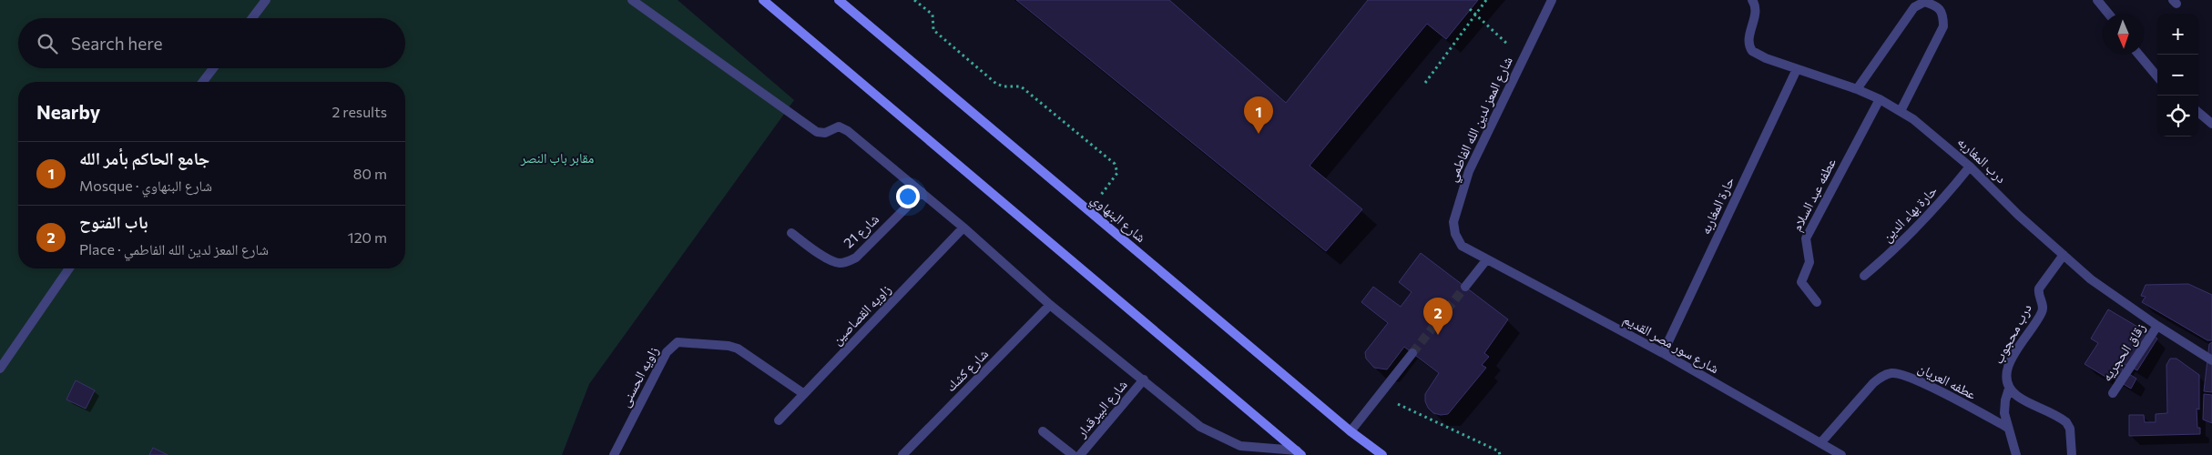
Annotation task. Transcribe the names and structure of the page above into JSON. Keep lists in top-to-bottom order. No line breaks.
{"streets":{"main road":["شارع البنهاوي"],"street":["شارع المعز لدين الله الفاطمي","درب المغاربه","عطفه عبد السلام","حارة المغاربه","حارة بهاء الدين","شارع 21","زاويه القصاصين","درب محجوب","شارع سور مصر القديم","زقاق الحجريه","شارع كشك","زاويه الحسنى","عطفه العريان","شارع البيرقدار"]},"crossings":[["شارع المعز لدين الله الفاطمي","شارع سور مصر القديم"],["درب المغاربه","عطفه عبد السلام"],["درب المغاربه","حارة المغاربه"],["درب المغاربه","حارة بهاء الدين"],["درب المغاربه","درب محجوب"],["درب المغاربه","زقاق الحجريه"],["حارة المغاربه","شارع سور مصر القديم"],["زاويه القصاصين","زاويه الحسنى"],["درب محجوب","عطفه العريان"],["شارع سور مصر القديم","عطفه العريان"]],"parks":["مقابر باب النصر"],"north":"bottom","page":{"map_buttons":["+","−"],"search":"Search here","heading":["Nearby","2 results"],"pins":["1","2"],"list":[{"mark":"1","name":"جامع الحاكم بأمر الله","note":"Mosque · شارع البنهاوي","value":"80 m"},{"mark":"2","name":"باب الفتوح","note":"Place · شارع المعز لدين الله الفاطمي","value":"120 m"}]}}
